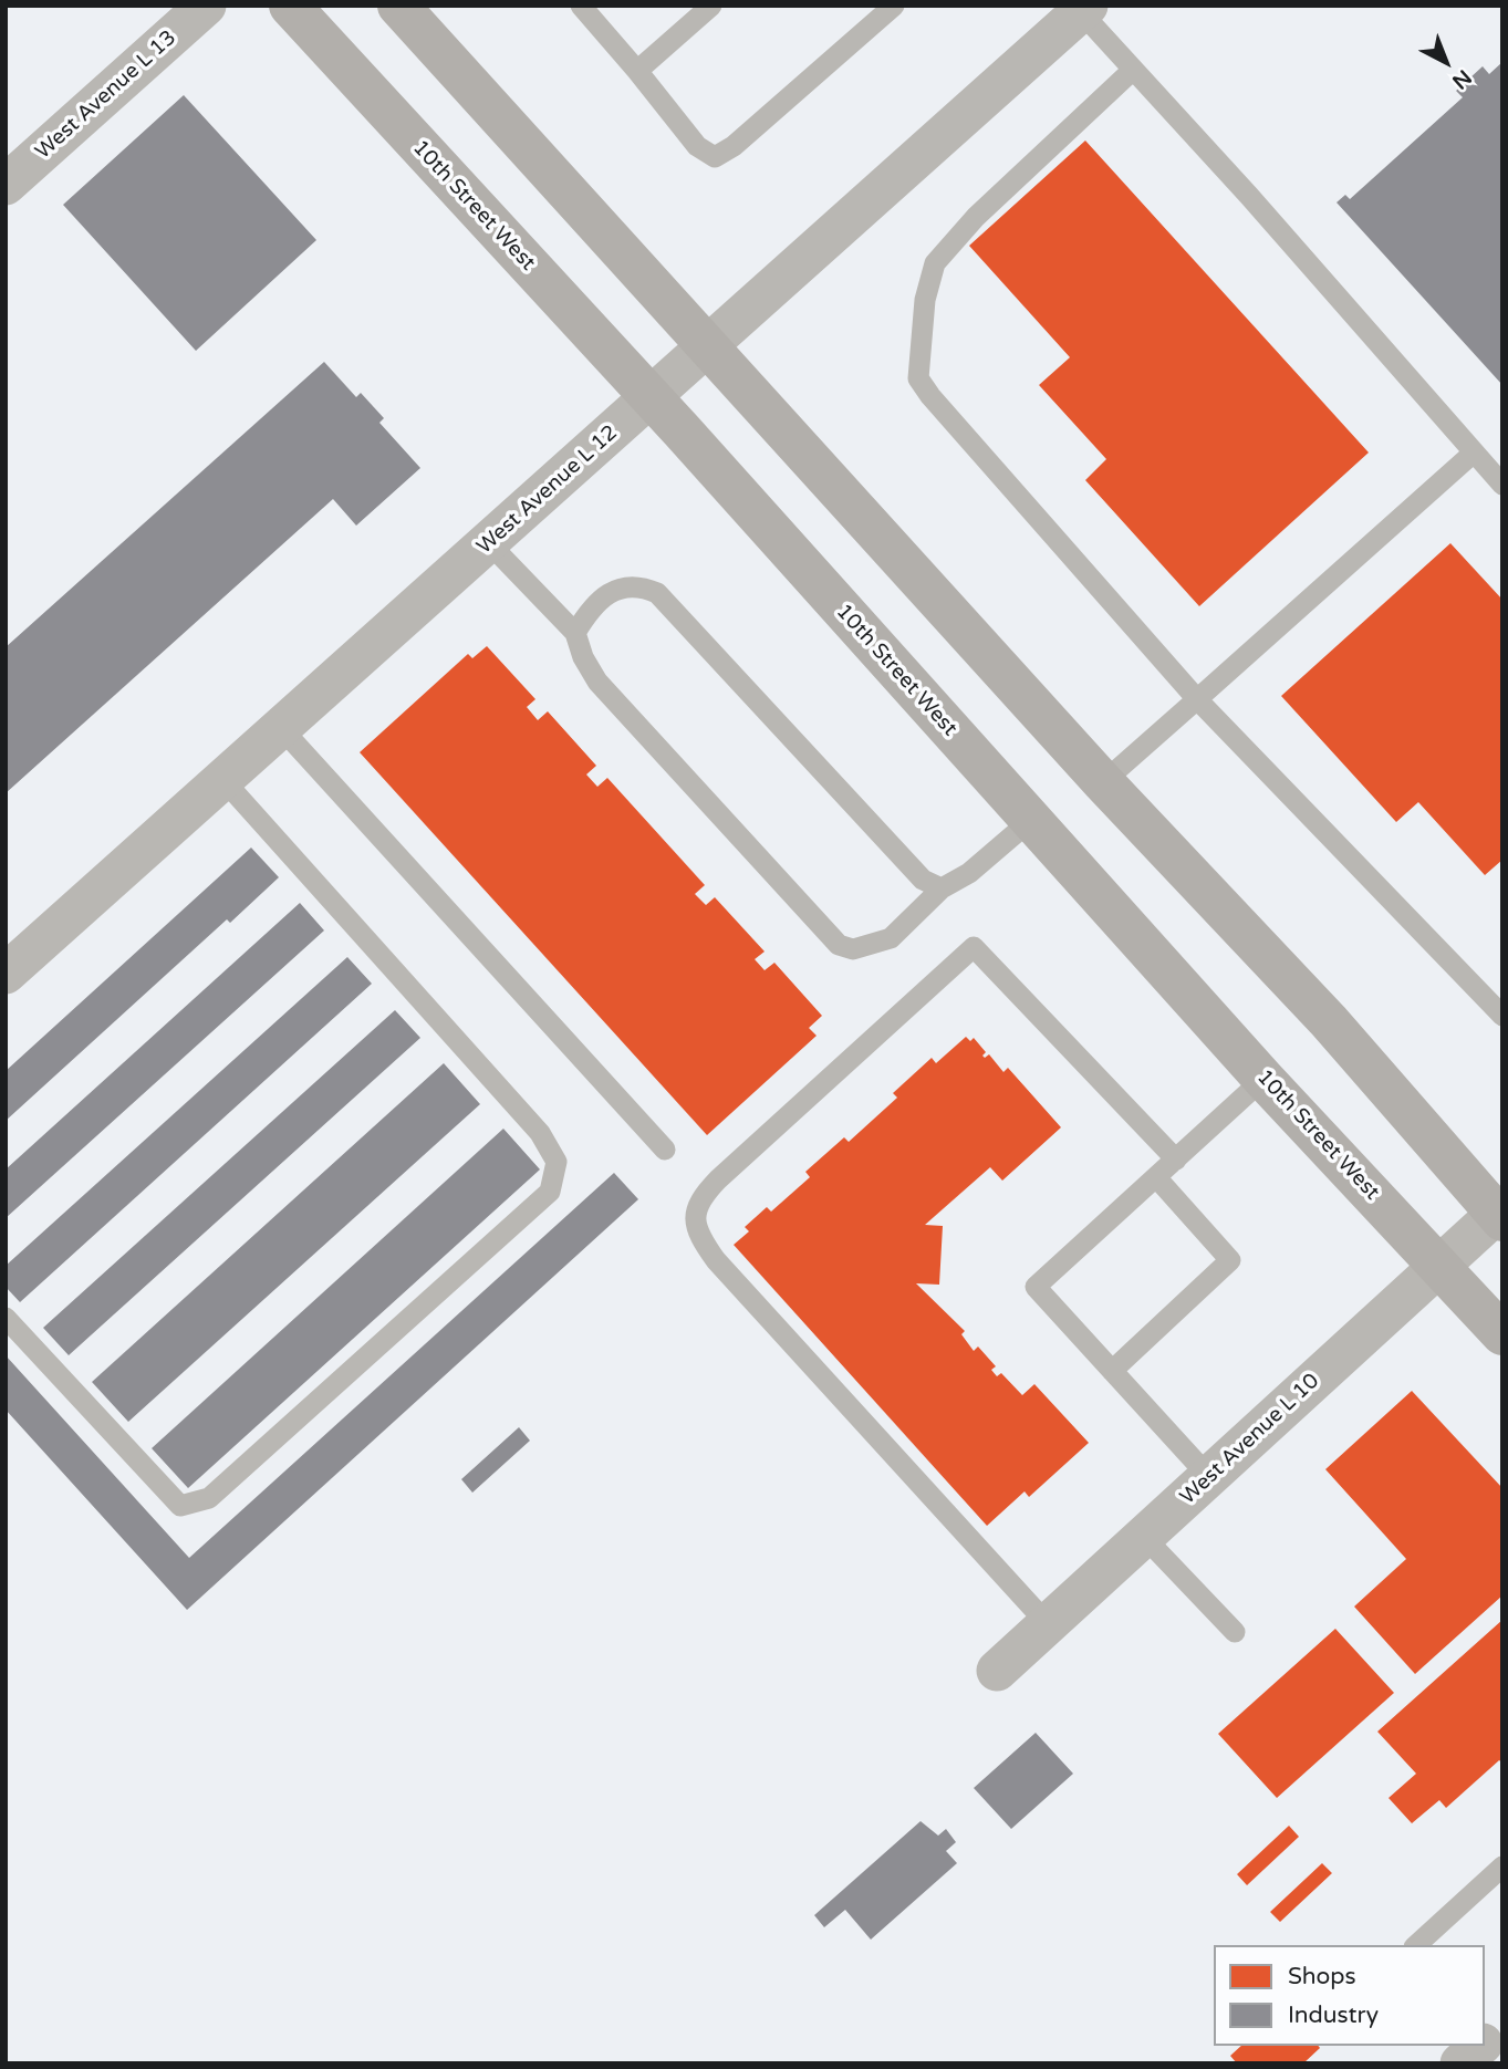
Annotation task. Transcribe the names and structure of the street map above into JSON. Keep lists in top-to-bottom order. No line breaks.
{"streets":{"main road":["10th Street West"],"street":["West Avenue L 13","West Avenue L 12","West Avenue L 10"]},"crossings":[["10th Street West","West Avenue L 12"],["10th Street West","West Avenue L 10"]],"legend":["Shops","Industry"],"north":"bottom right"}
